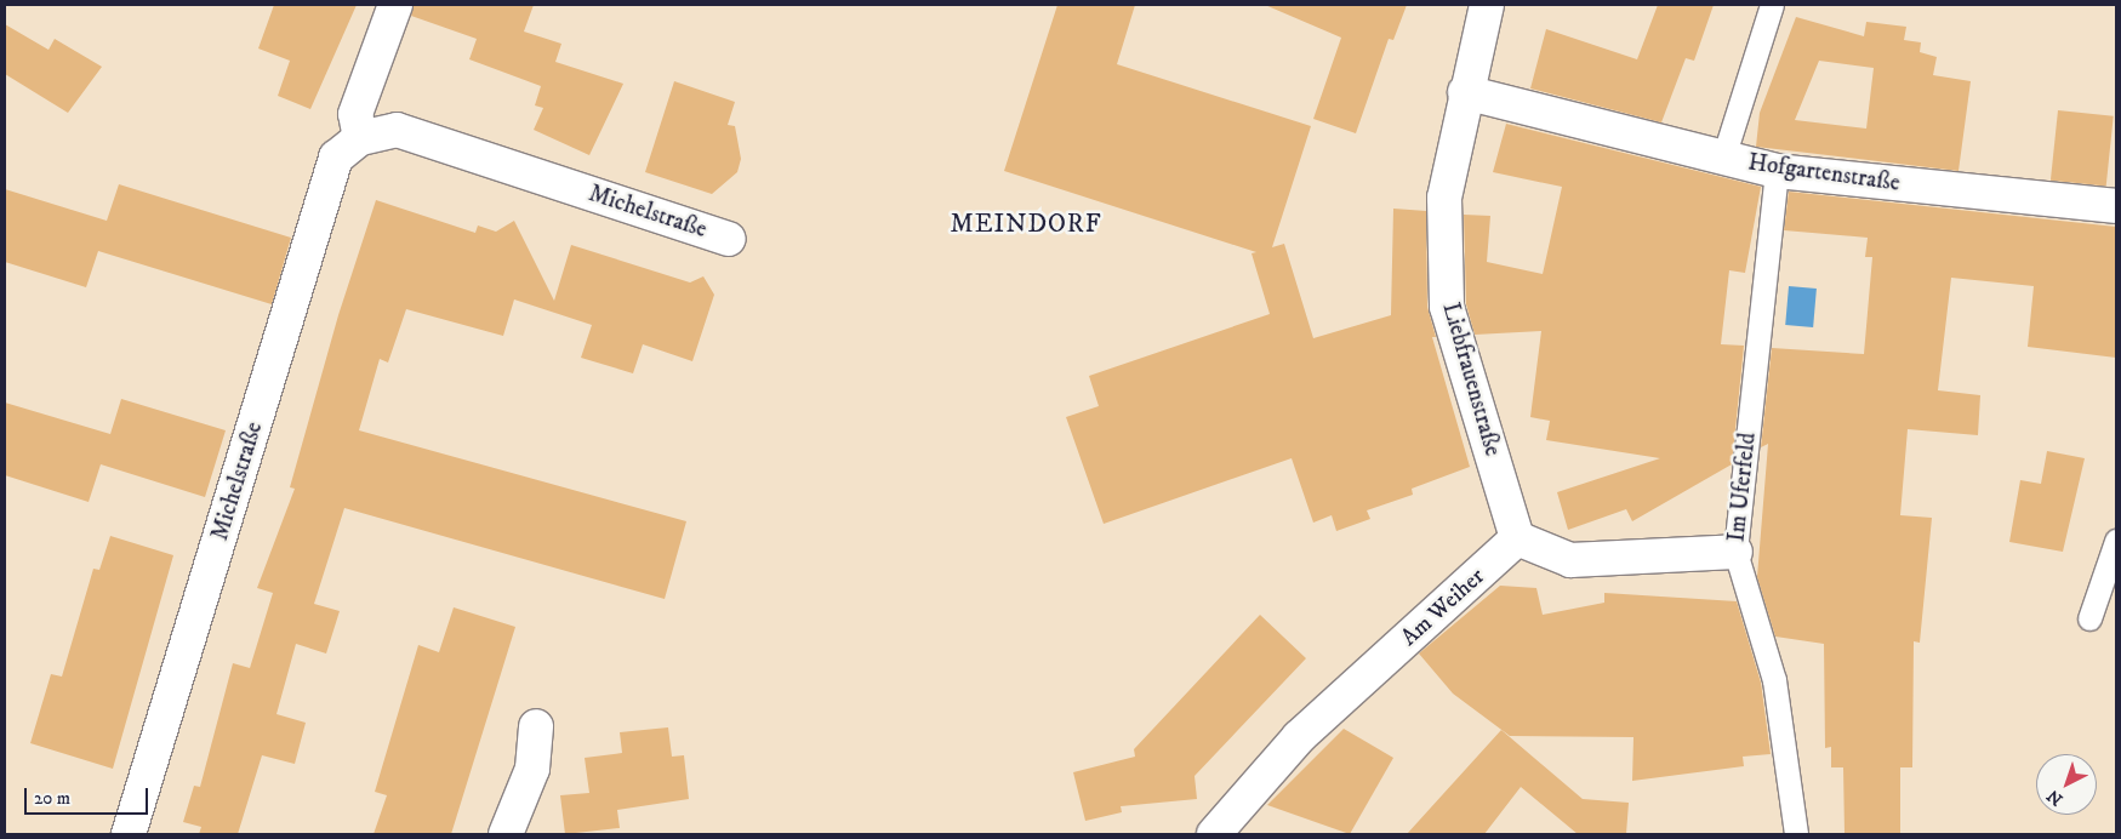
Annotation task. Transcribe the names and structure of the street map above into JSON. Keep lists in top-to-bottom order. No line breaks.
{"streets":{"street":["Hofgartenstraße","Michelstraße","Liebfrauenstraße","Am Weiher"],"lane":["Im Uferfeld"]},"crossings":[["Hofgartenstraße","Liebfrauenstraße"],["Hofgartenstraße","Im Uferfeld"],["Liebfrauenstraße","Am Weiher"]],"districts":["MEINDORF"],"scale_bar":"20 m","north":"bottom left"}
